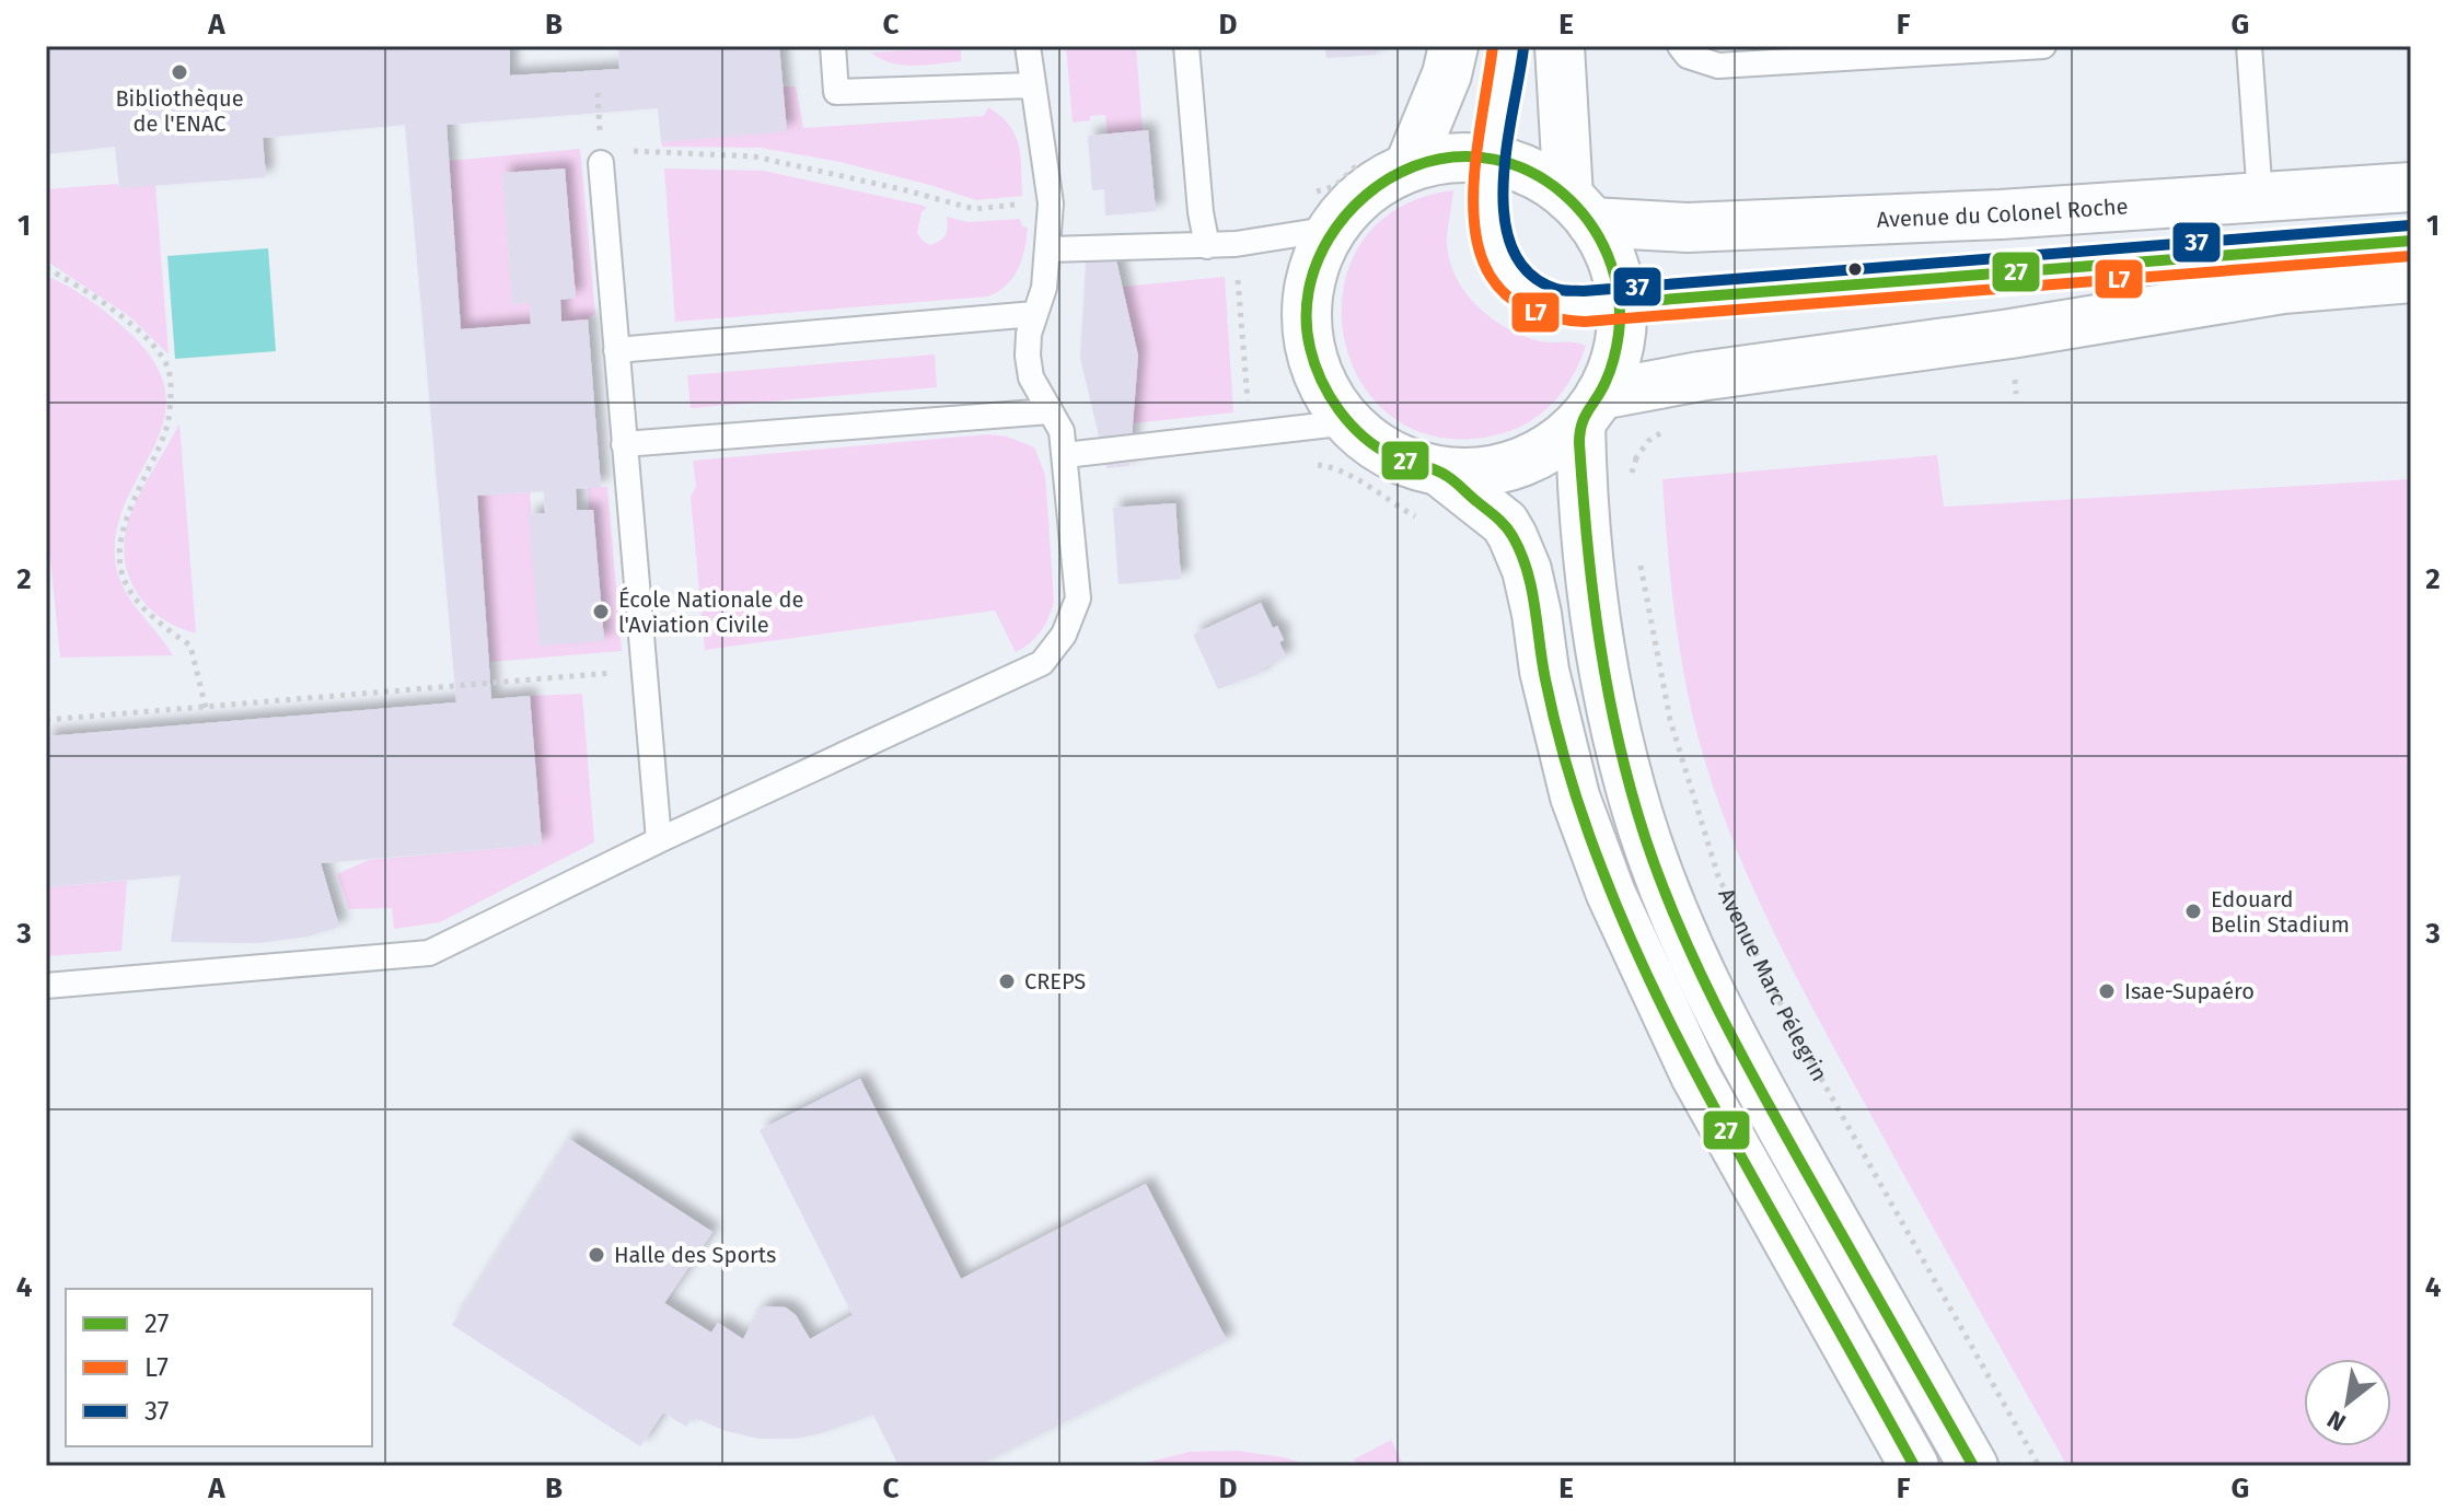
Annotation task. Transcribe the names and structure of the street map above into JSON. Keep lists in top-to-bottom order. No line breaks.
{"streets":{"street":["Avenue du Colonel Roche"],"path":["Avenue Marc Pélegrin"]},"places":["Bibliothèque de l'ENAC","École Nationale de l'Aviation Civile","Edouard Belin Stadium","CREPS","Isae-Supaéro","Halle des Sports"],"lines":["transit line L7","transit line 37","transit line 27"],"legend":["27","L7","37"],"north":"bottom left","grid":{"columns":["A","B","C","D","E","F","G"],"rows":["1","2","3","4"]}}
